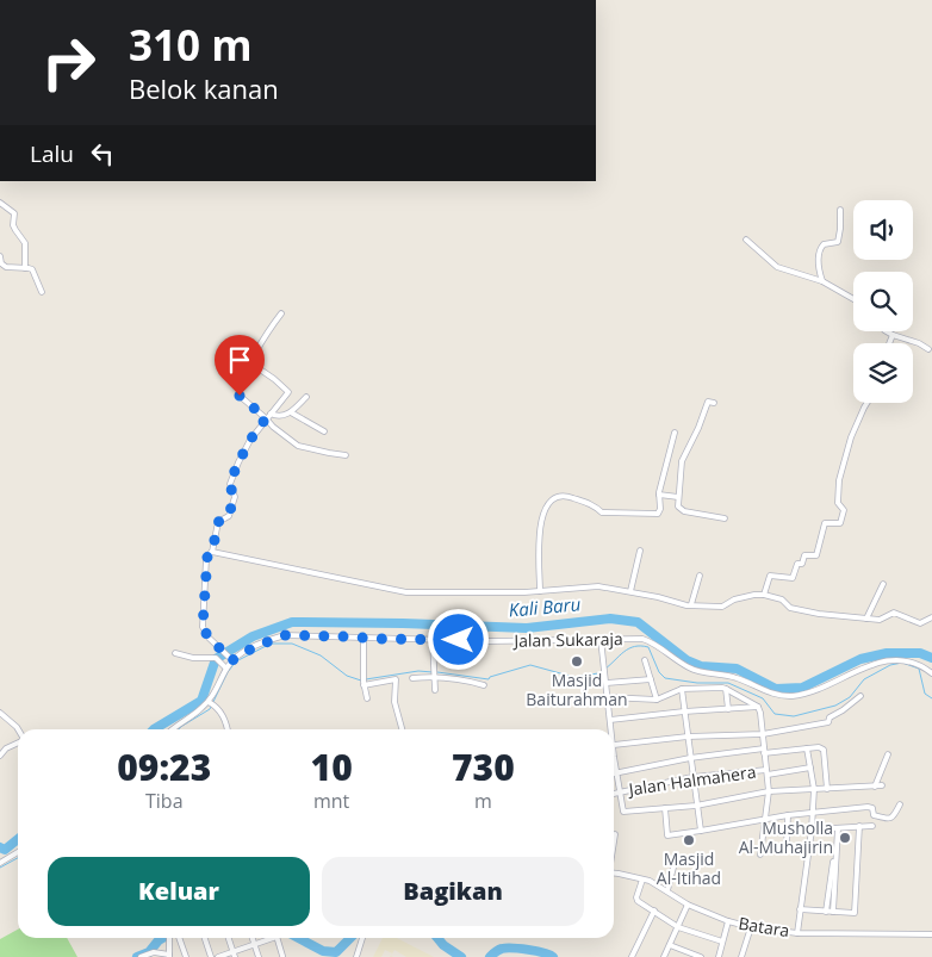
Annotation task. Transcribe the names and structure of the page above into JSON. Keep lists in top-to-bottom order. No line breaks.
{"streets":{"street":["Jalan Sukaraja","Jalan Halmahera","Batara"]},"water":["Kali Baru"],"places":["Masjid Baiturahman","Musholla Al-Muhajirin","Masjid Al-Itihad"],"page":{"turn":["310 m","Belok kanan"],"then":"Lalu","eta":["09:23","Tiba","10","mnt","730","m"],"buttons":["Keluar","Bagikan"]}}
